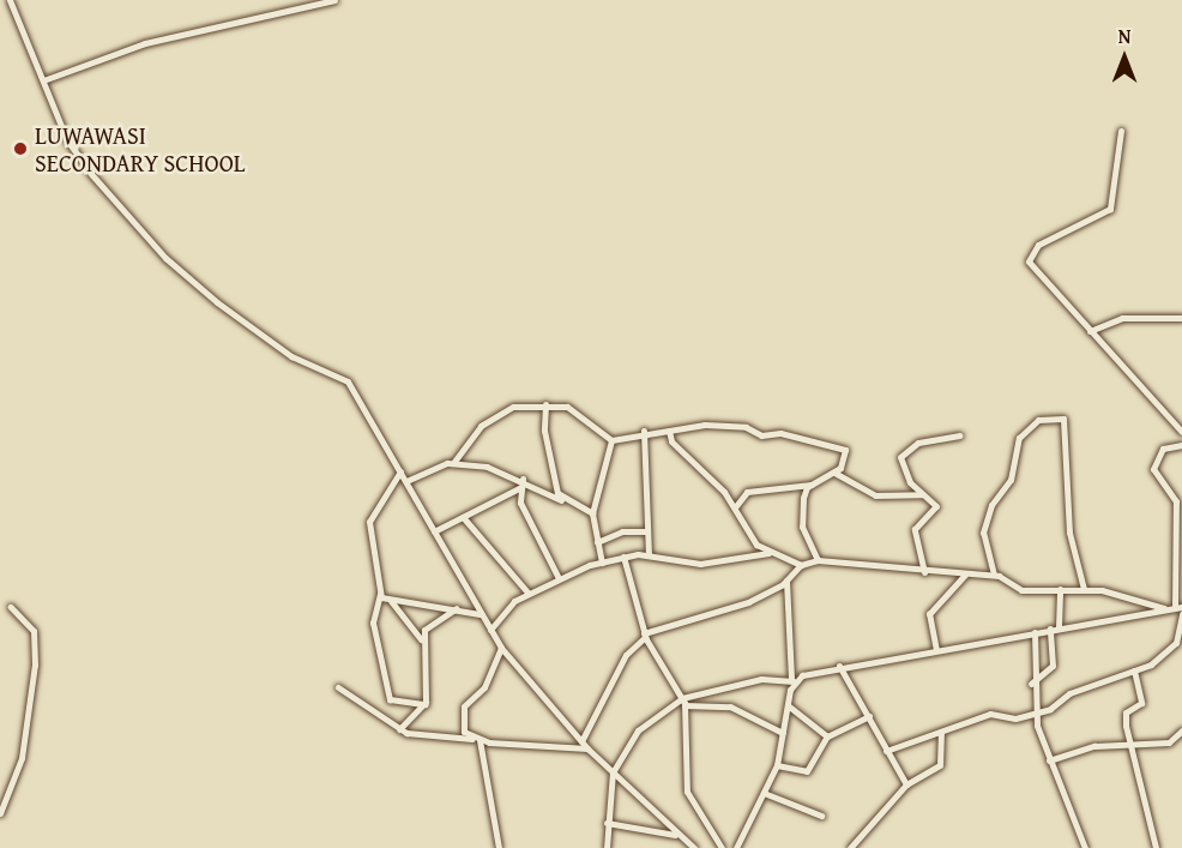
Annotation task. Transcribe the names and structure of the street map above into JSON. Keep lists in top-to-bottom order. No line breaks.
{"places":["LUWAWASI SECONDARY SCHOOL"],"north":"top"}
